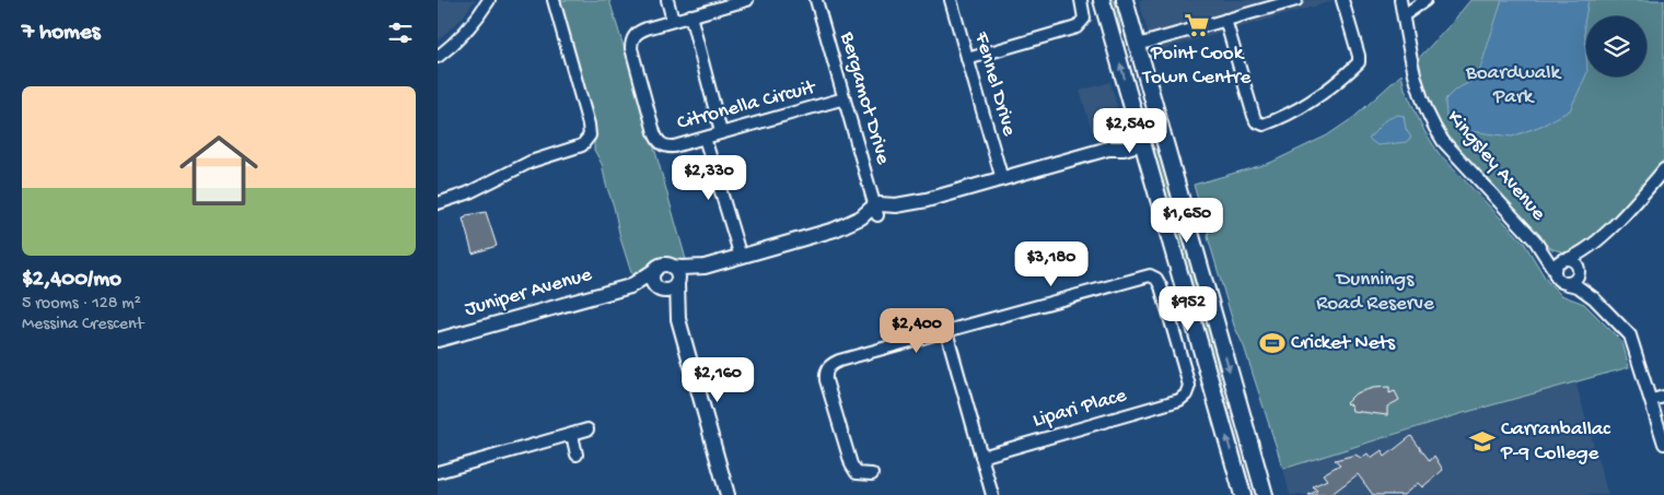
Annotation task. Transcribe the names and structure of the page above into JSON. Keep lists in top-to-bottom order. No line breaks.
{"streets":{"street":["Fennel Drive","Bergamot Drive","Citronella Circuit","Kingsley Avenue","Juniper Avenue","Lipari Place"]},"crossings":[["Bergamot Drive","Citronella Circuit"]],"parks":["Boardwalk Park","Dunnings Road Reserve"],"places":{"supermarket":["Point Cook Town Centre"],"sports":["Cricket Nets"],"school or university":["Carranballac P-9 College"]},"page":{"heading":"7 homes","list":[{"name":"$2,400/mo","note":"5 rooms · 128 m² · Messina Crescent"}],"price":["$2,540","$2,330","$1,650","$3,180","$952","$2,400","$2,160"]}}
